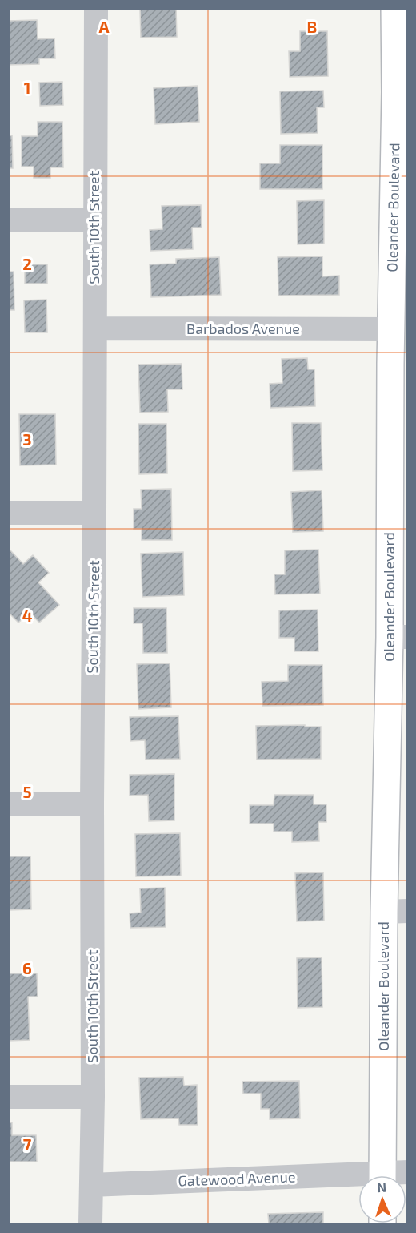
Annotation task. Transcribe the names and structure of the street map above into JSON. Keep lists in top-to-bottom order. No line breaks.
{"streets":{"main road":["Oleander Boulevard"],"street":["South 10th Street","Barbados Avenue","Gatewood Avenue"]},"crossings":[["Oleander Boulevard","Barbados Avenue"],["South 10th Street","Barbados Avenue"],["South 10th Street","Gatewood Avenue"]],"north":"top","grid":{"columns":["A","B"],"rows":["1","2","3","4","5","6","7"]}}
